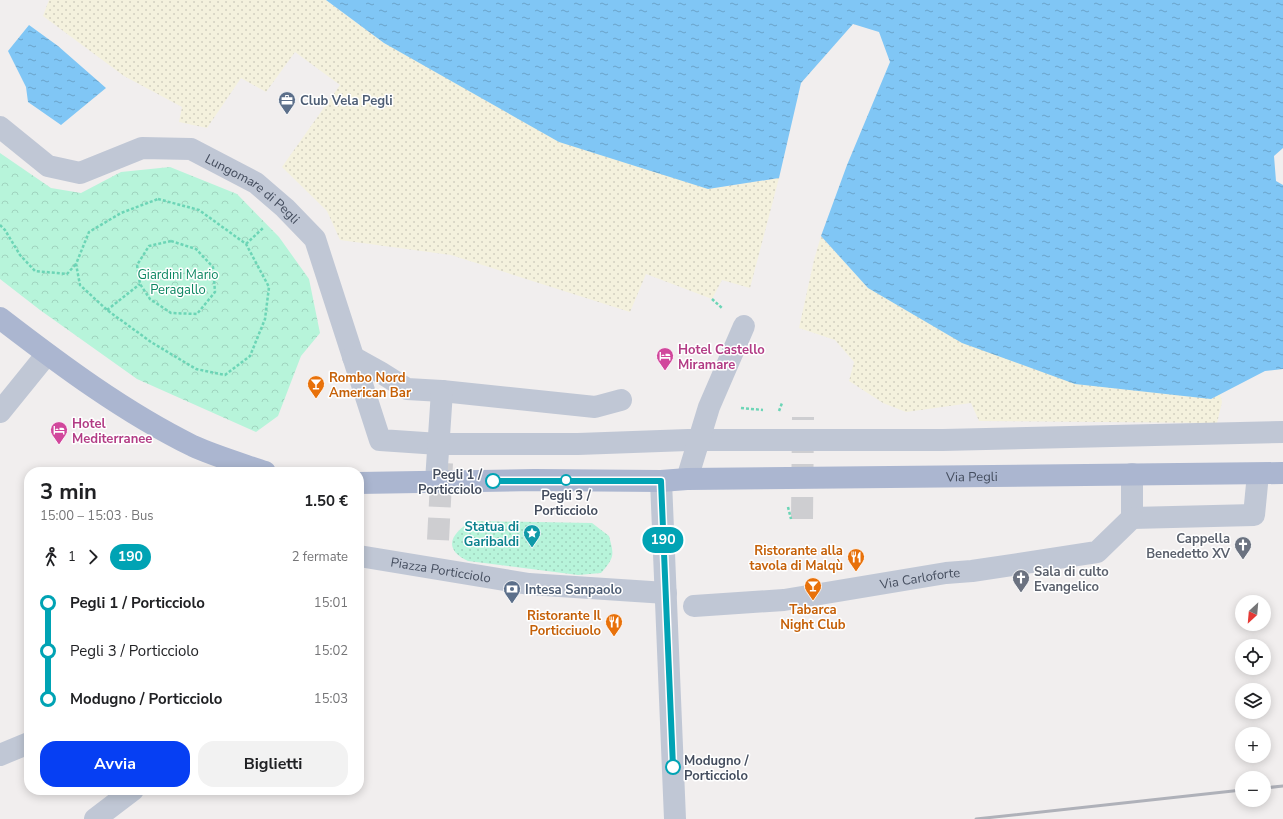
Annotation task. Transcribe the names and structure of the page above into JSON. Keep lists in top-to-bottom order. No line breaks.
{"streets":{"main road":["Via Pegli"],"street":["Lungomare di Pegli","Piazza Porticciolo","Via Carloforte"]},"parks":["Giardini Mario Peragallo"],"places":{"office":["Club Vela Pegli"],"hotel":["Hotel Castello Miramare","Hotel Mediterranee"],"bar":["Rombo Nord American Bar","Tabarca Night Club"],"other":["Pegli 3 / Porticciolo","Pegli 1 / Porticciolo","Modugno / Porticciolo"],"place":["Statua di Garibaldi"],"church":["Cappella Benedetto XV","Sala di culto Evangelico"],"restaurant":["Ristorante alla tavola di Malqù","Ristorante Il Porticciuolo"],"bank":["Intesa Sanpaolo"]},"lines":["bus line 190"],"north":"bottom left","page":{"on_map":"190","heading":["3 min","15:00 – 15:03 · Bus","1.50 €"],"legs":["1","190","2 fermate"],"list":[{"name":"Pegli 1 / Porticciolo","value":"15:01"},{"name":"Pegli 3 / Porticciolo","value":"15:02"},{"name":"Modugno / Porticciolo","value":"15:03"}],"map_buttons":["+","−"],"buttons":["Avvia","Biglietti"]}}
